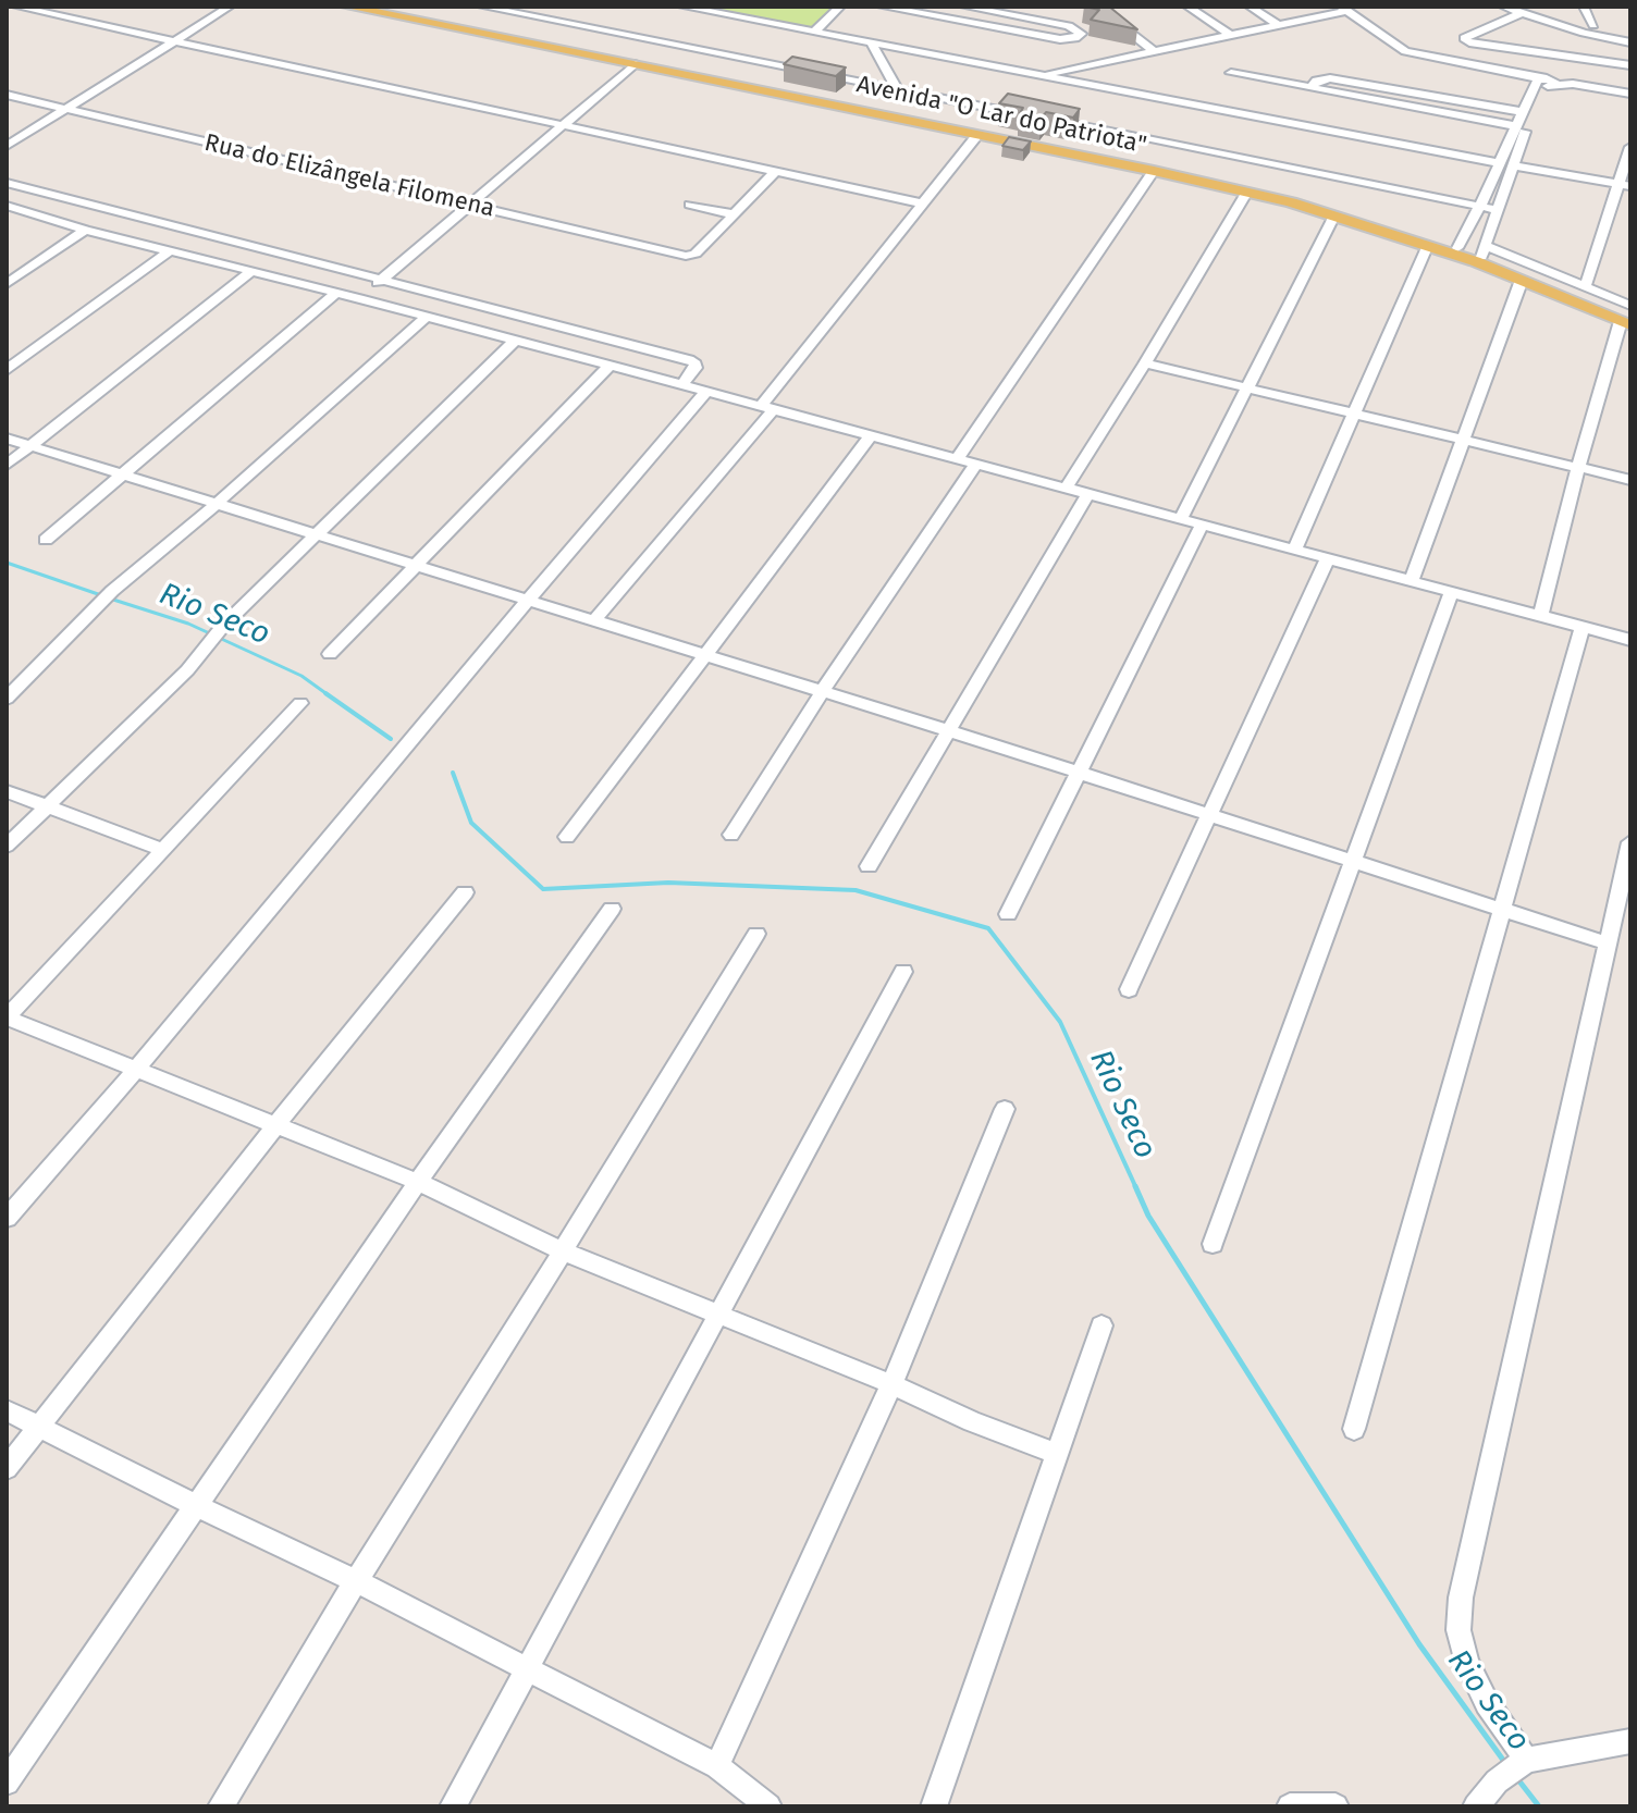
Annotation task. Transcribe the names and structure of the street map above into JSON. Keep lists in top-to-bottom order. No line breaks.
{"streets":{"main road":["Avenida \"O Lar do Patriota\""],"street":["Rua do Elizângela Filomena"]},"water":["Rio Seco"]}
